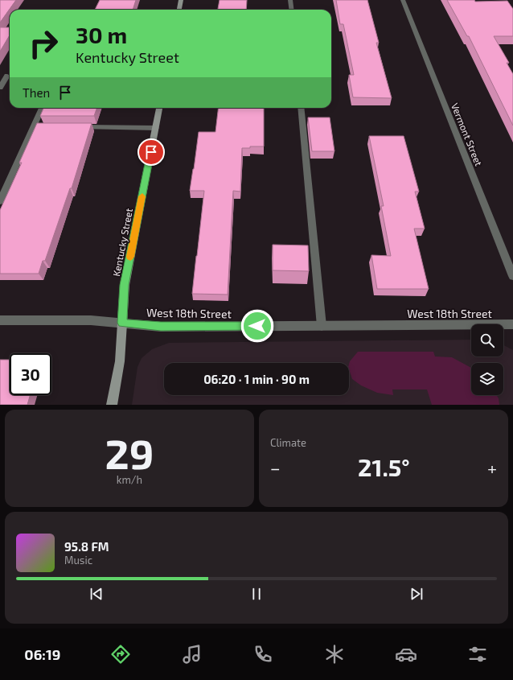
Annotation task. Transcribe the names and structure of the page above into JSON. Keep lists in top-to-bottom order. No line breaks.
{"streets":{"main road":["Kentucky Street"],"street":["Vermont Street","West 18th Street"]},"crossings":[["Kentucky Street","West 18th Street"]],"page":{"turn":["30 m","Kentucky Street"],"then":"Then","limit":"30","trip":"06:20 · 1 min · 90 m","tile":[["29","km/h"],"Climate"],"heat":["−","21.5°","+"],"song":["95.8 FM","Music"],"tabs":"06:19"}}
